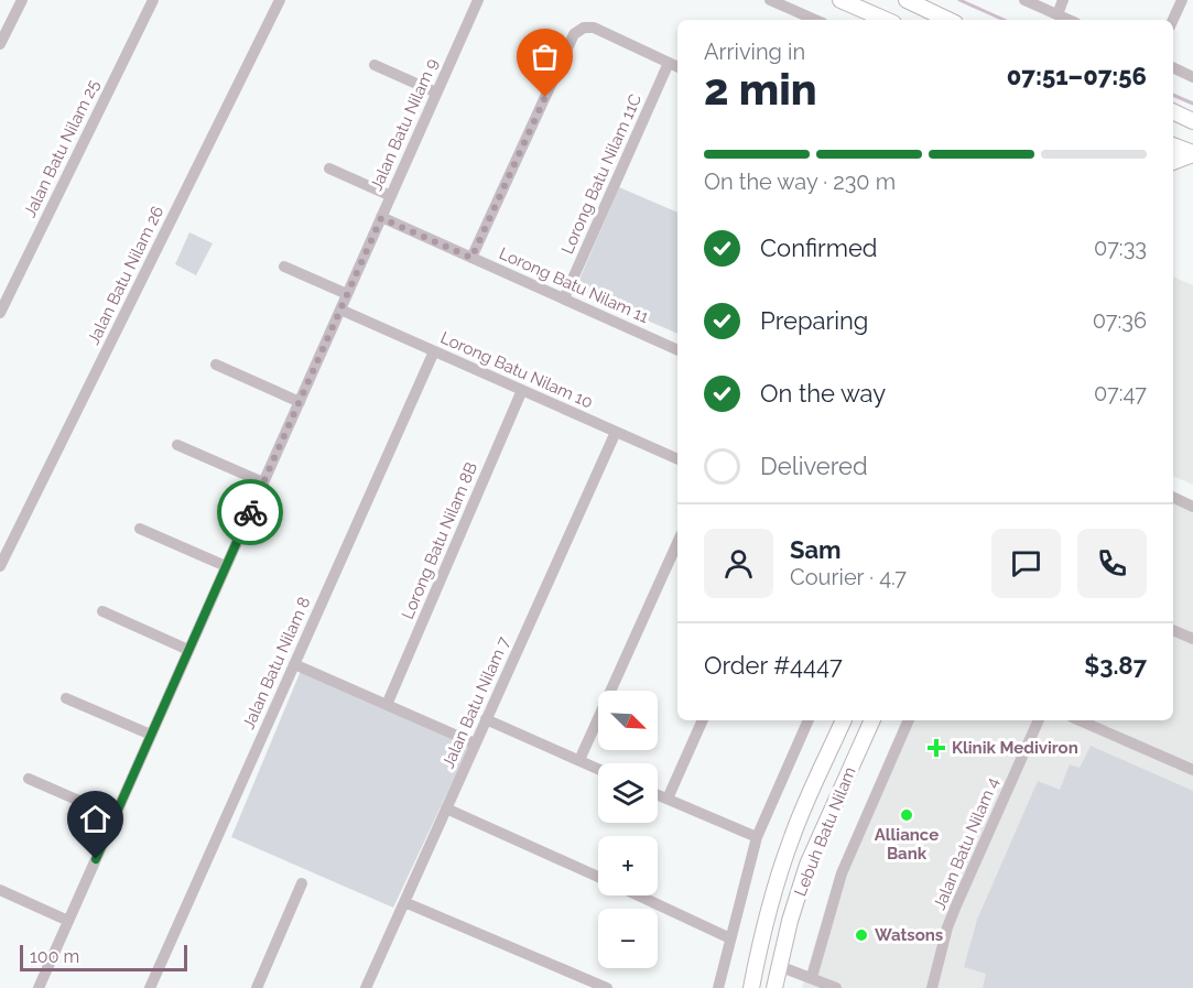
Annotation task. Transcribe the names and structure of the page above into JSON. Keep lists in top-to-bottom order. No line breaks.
{"streets":{"main road":["Lebuh Batu Nilam"],"street":["Jalan Batu Nilam 9","Jalan Batu Nilam 25","Lorong Batu Nilam 11C","Jalan Batu Nilam 26","Lorong Batu Nilam 11","Lorong Batu Nilam 10","Lorong Batu Nilam 8B","Jalan Batu Nilam 8","Jalan Batu Nilam 7","Jalan Batu Nilam 4"]},"crossings":[["Jalan Batu Nilam 9","Lorong Batu Nilam 11"],["Jalan Batu Nilam 9","Lorong Batu Nilam 10"],["Lorong Batu Nilam 11C","Lorong Batu Nilam 11"],["Lorong Batu Nilam 10","Lorong Batu Nilam 8B"],["Lorong Batu Nilam 10","Jalan Batu Nilam 8"],["Lorong Batu Nilam 10","Jalan Batu Nilam 7"]],"places":{"health":["Klinik Mediviron"],"other":["Alliance Bank","Watsons"]},"scale_bar":"100 m","north":"bottom right","page":{"heading":["2 min","Arriving in","07:51–07:56"],"panel":["Sam","Courier · 4.7","Order #4447","$3.87"],"bar":"On the way · 230 m","list":[["Confirmed","07:33"],["Preparing","07:36"],["On the way","07:47"],"Delivered"],"map_buttons":["+","−"],"scale":"100 m"}}
